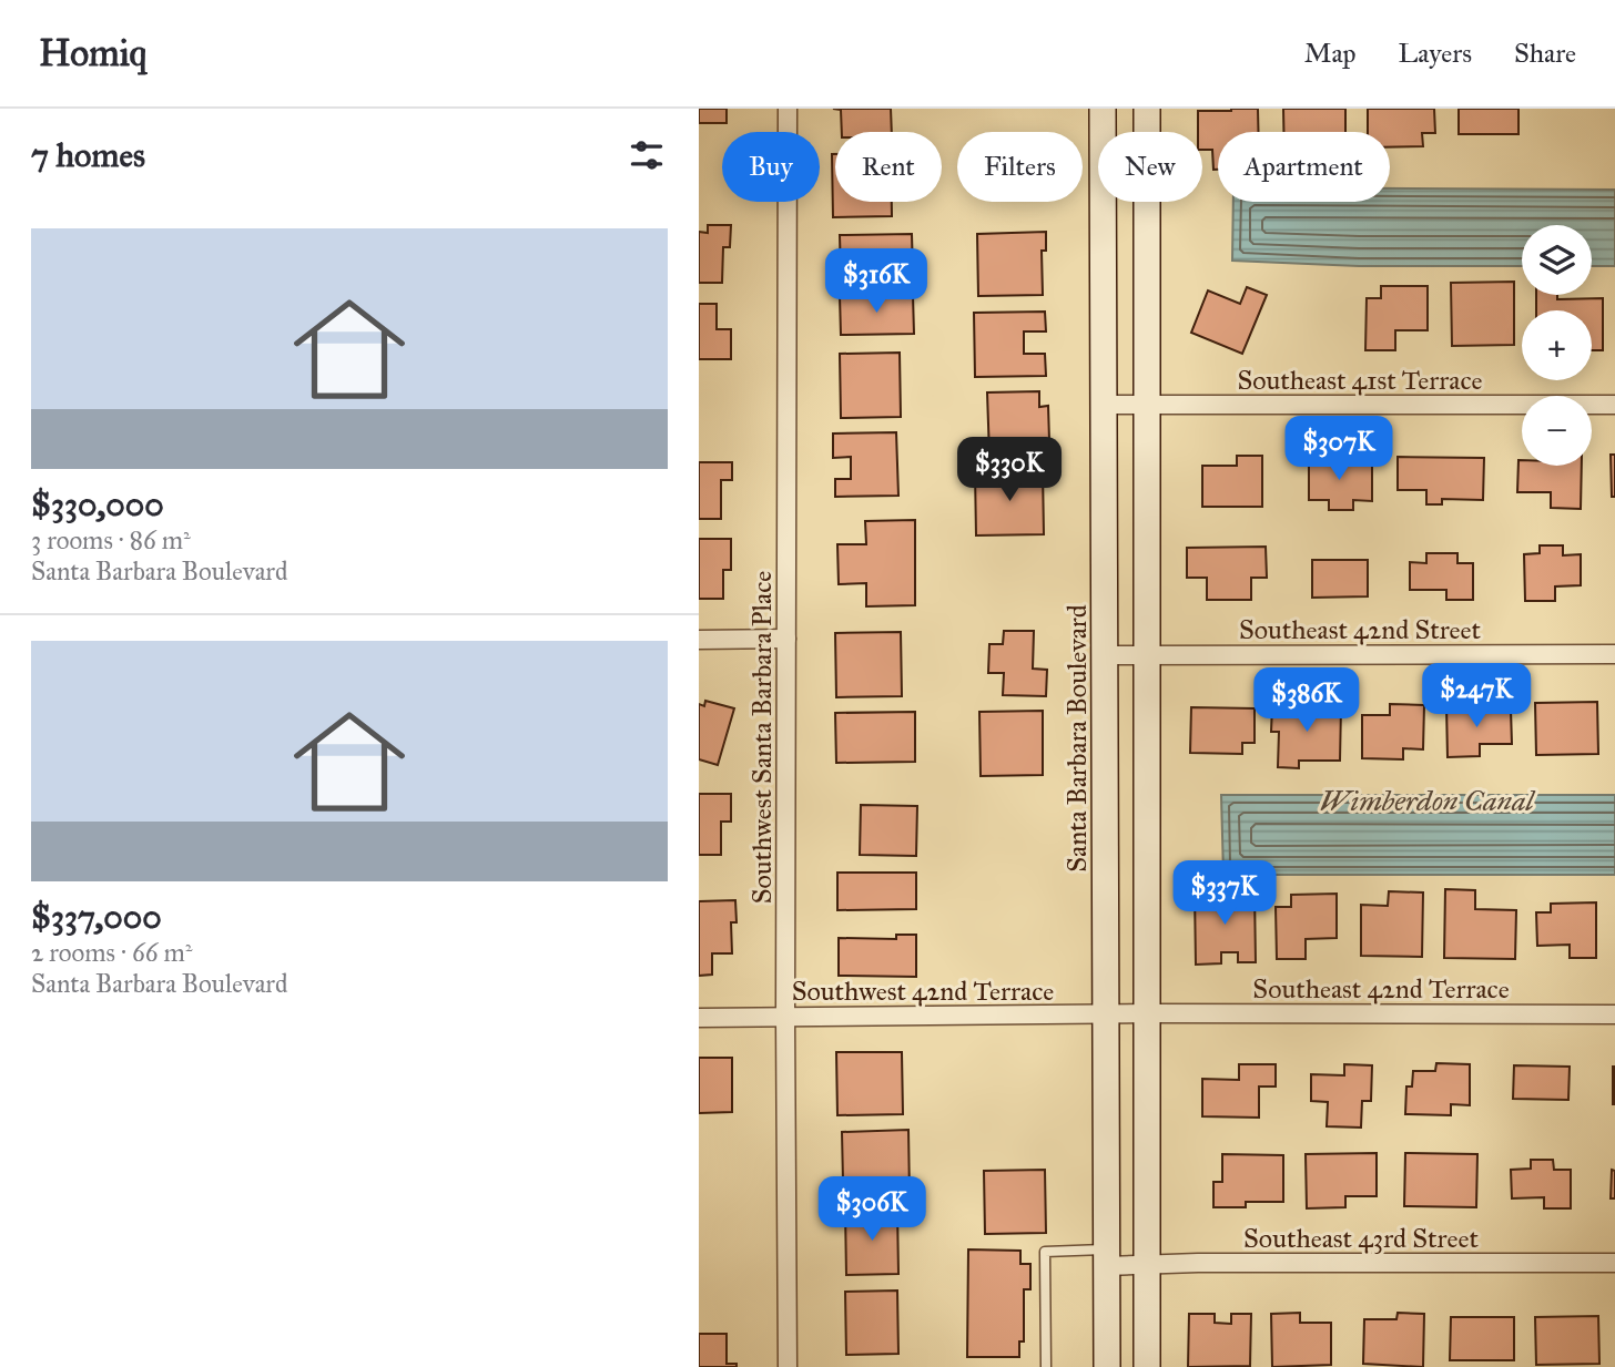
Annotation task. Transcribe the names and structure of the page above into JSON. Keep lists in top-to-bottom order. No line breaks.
{"streets":{"main road":["Santa Barbara Boulevard"],"street":["Southeast 41st Terrace","Southeast 42nd Street","Southwest Santa Barbara Place","Southeast 42nd Terrace","Southwest 42nd Terrace","Southeast 43rd Street"]},"crossings":[["Southeast 41st Terrace","Santa Barbara Boulevard"],["Southeast 42nd Street","Santa Barbara Boulevard"],["Southwest Santa Barbara Place","Southwest 42nd Terrace"],["Santa Barbara Boulevard","Southwest 42nd Terrace"],["Santa Barbara Boulevard","Southeast 43rd Street"],["Southeast 42nd Terrace","Southwest 42nd Terrace"]],"water":["Wimberdon Canal"],"page":{"header":"Homiq","nav":["Map","Layers","Share"],"heading":"7 homes","chip":["Buy","Rent","Filters","New","Apartment"],"list":[{"name":"$330,000","note":"3 rooms · 86 m² · Santa Barbara Boulevard"},{"name":"$337,000","note":"2 rooms · 66 m² · Santa Barbara Boulevard"}],"map_buttons":["+","−"],"price":["$316K","$307K","$330K","$247K","$386K","$337K","$306K"]}}
